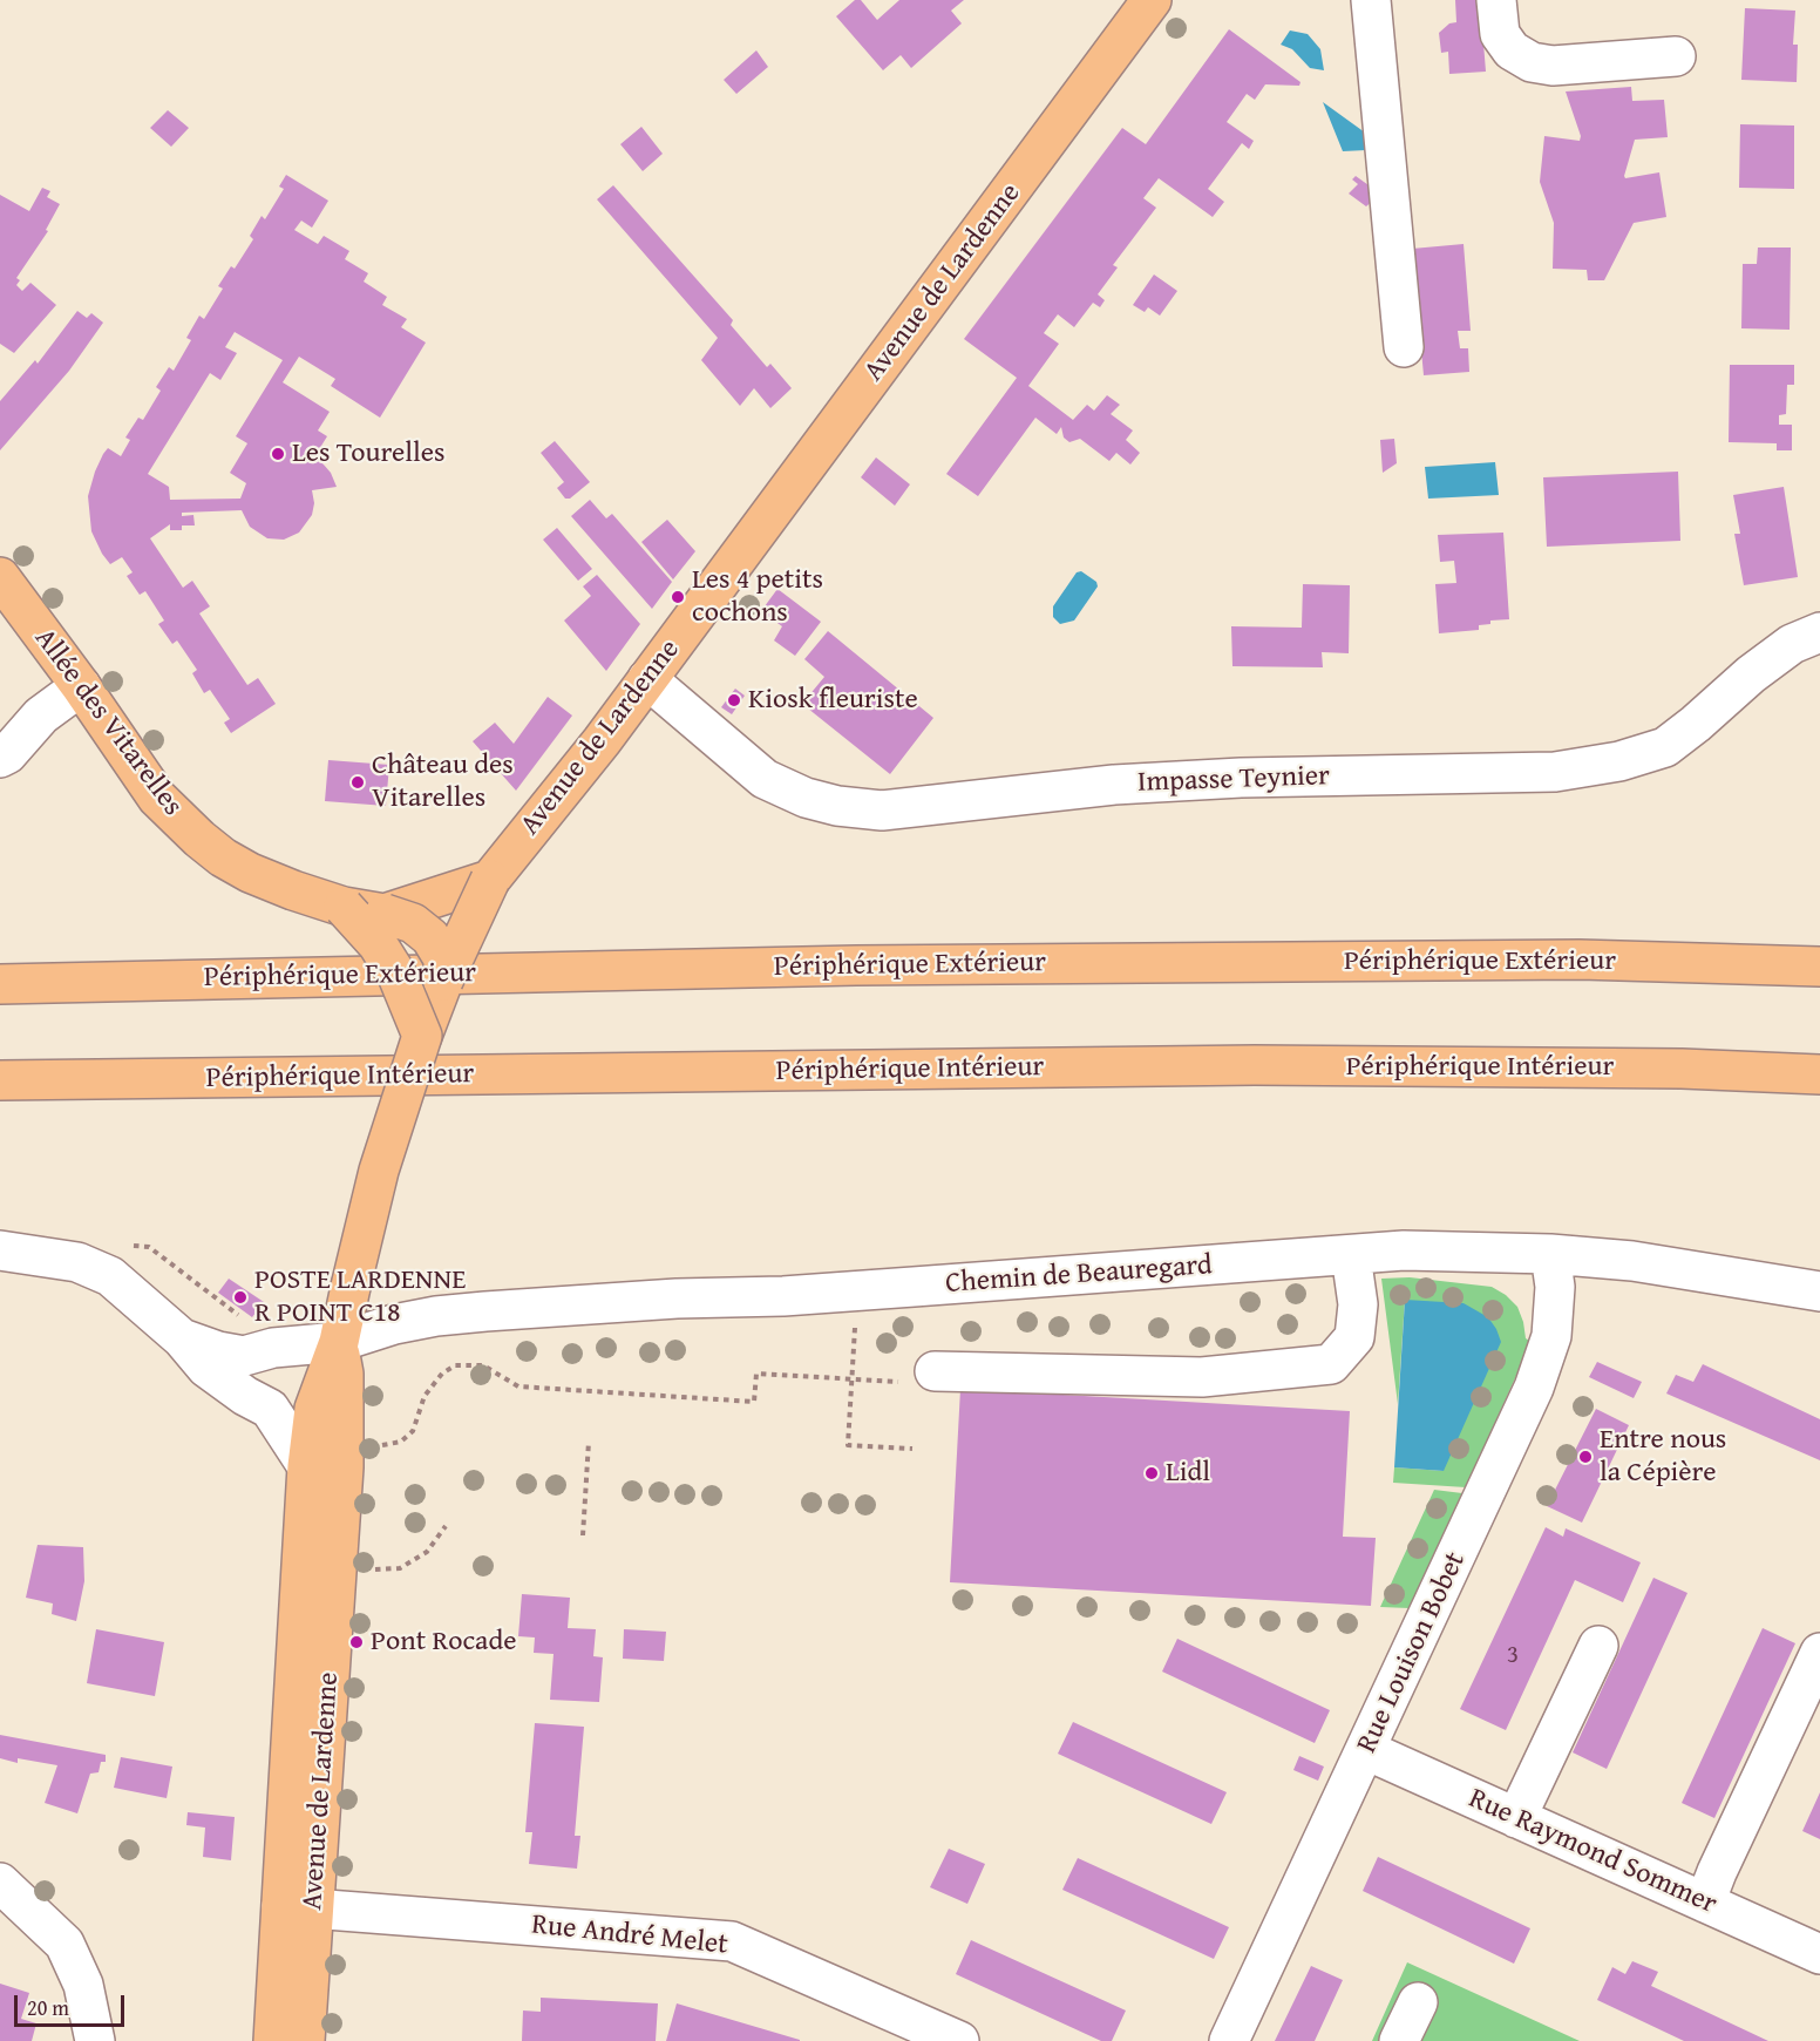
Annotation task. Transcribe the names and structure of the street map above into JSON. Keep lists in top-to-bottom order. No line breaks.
{"streets":{"main road":["Avenue de Lardenne","Allée des Vitarelles","Périphérique Extérieur","Périphérique Intérieur"],"street":["Impasse Teynier","Chemin de Beauregard","Rue Louison Bobet","Rue Raymond Sommer","Rue André Melet"]},"crossings":[["Avenue de Lardenne","Allée des Vitarelles"],["Avenue de Lardenne","Impasse Teynier"],["Avenue de Lardenne","Chemin de Beauregard"],["Avenue de Lardenne","Rue André Melet"],["Chemin de Beauregard","Rue Louison Bobet"],["Rue Louison Bobet","Rue Raymond Sommer"]],"places":["Les Tourelles","Les 4 petits cochons","Kiosk fleuriste","Château des Vitarelles","POSTE LARDENNE R POINT C18","Entre nous la Cépière","Lidl","Pont Rocade"],"house_numbers":["3"],"scale_bar":"20 m"}
